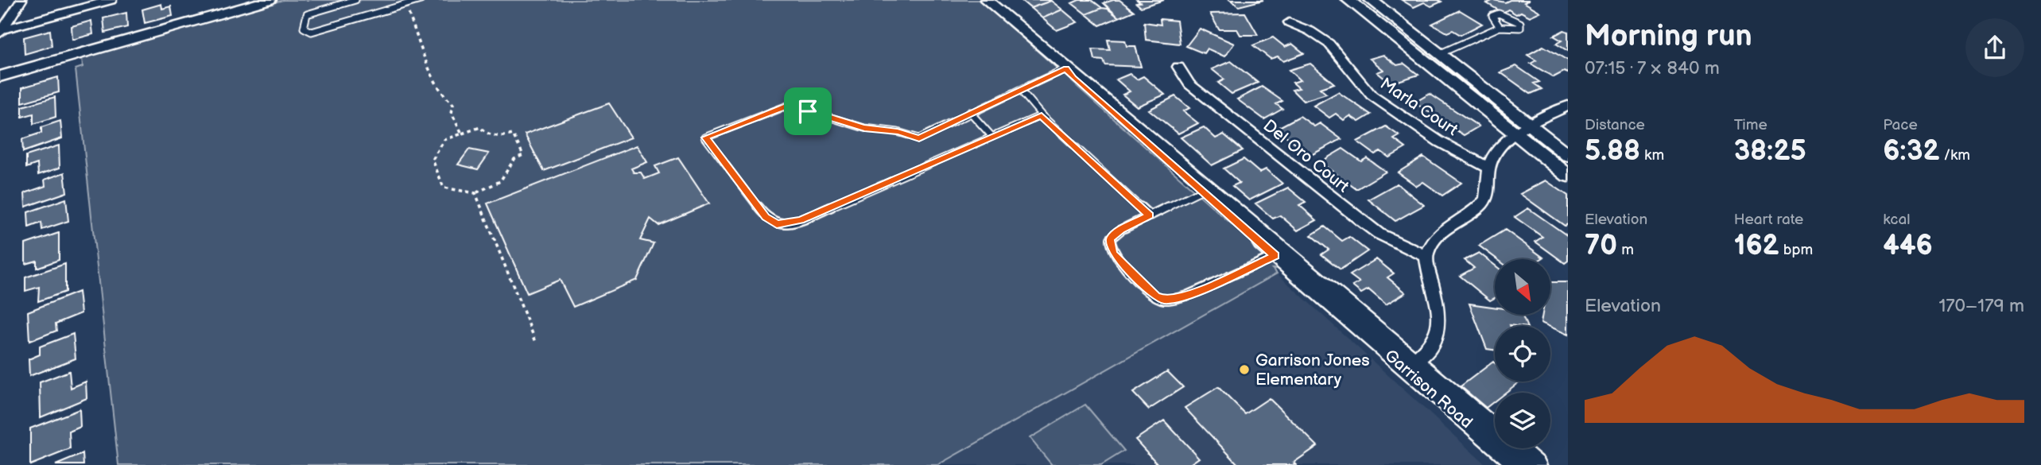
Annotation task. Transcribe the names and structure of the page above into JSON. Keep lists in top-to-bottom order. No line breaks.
{"streets":{"street":["Marla Court","Del Oro Court","Garrison Road"]},"places":["Garrison Jones Elementary"],"north":"bottom right","page":{"heading":["Morning run","07:15 · 7 × 840 m"],"stats":[["Distance","5.88 km"],["Time","38:25"],["Pace","6:32 /km"],["Elevation","70 m"],["Heart rate","162 bpm"],["kcal","446"]],"chart":["Elevation","170–179 m"]}}
